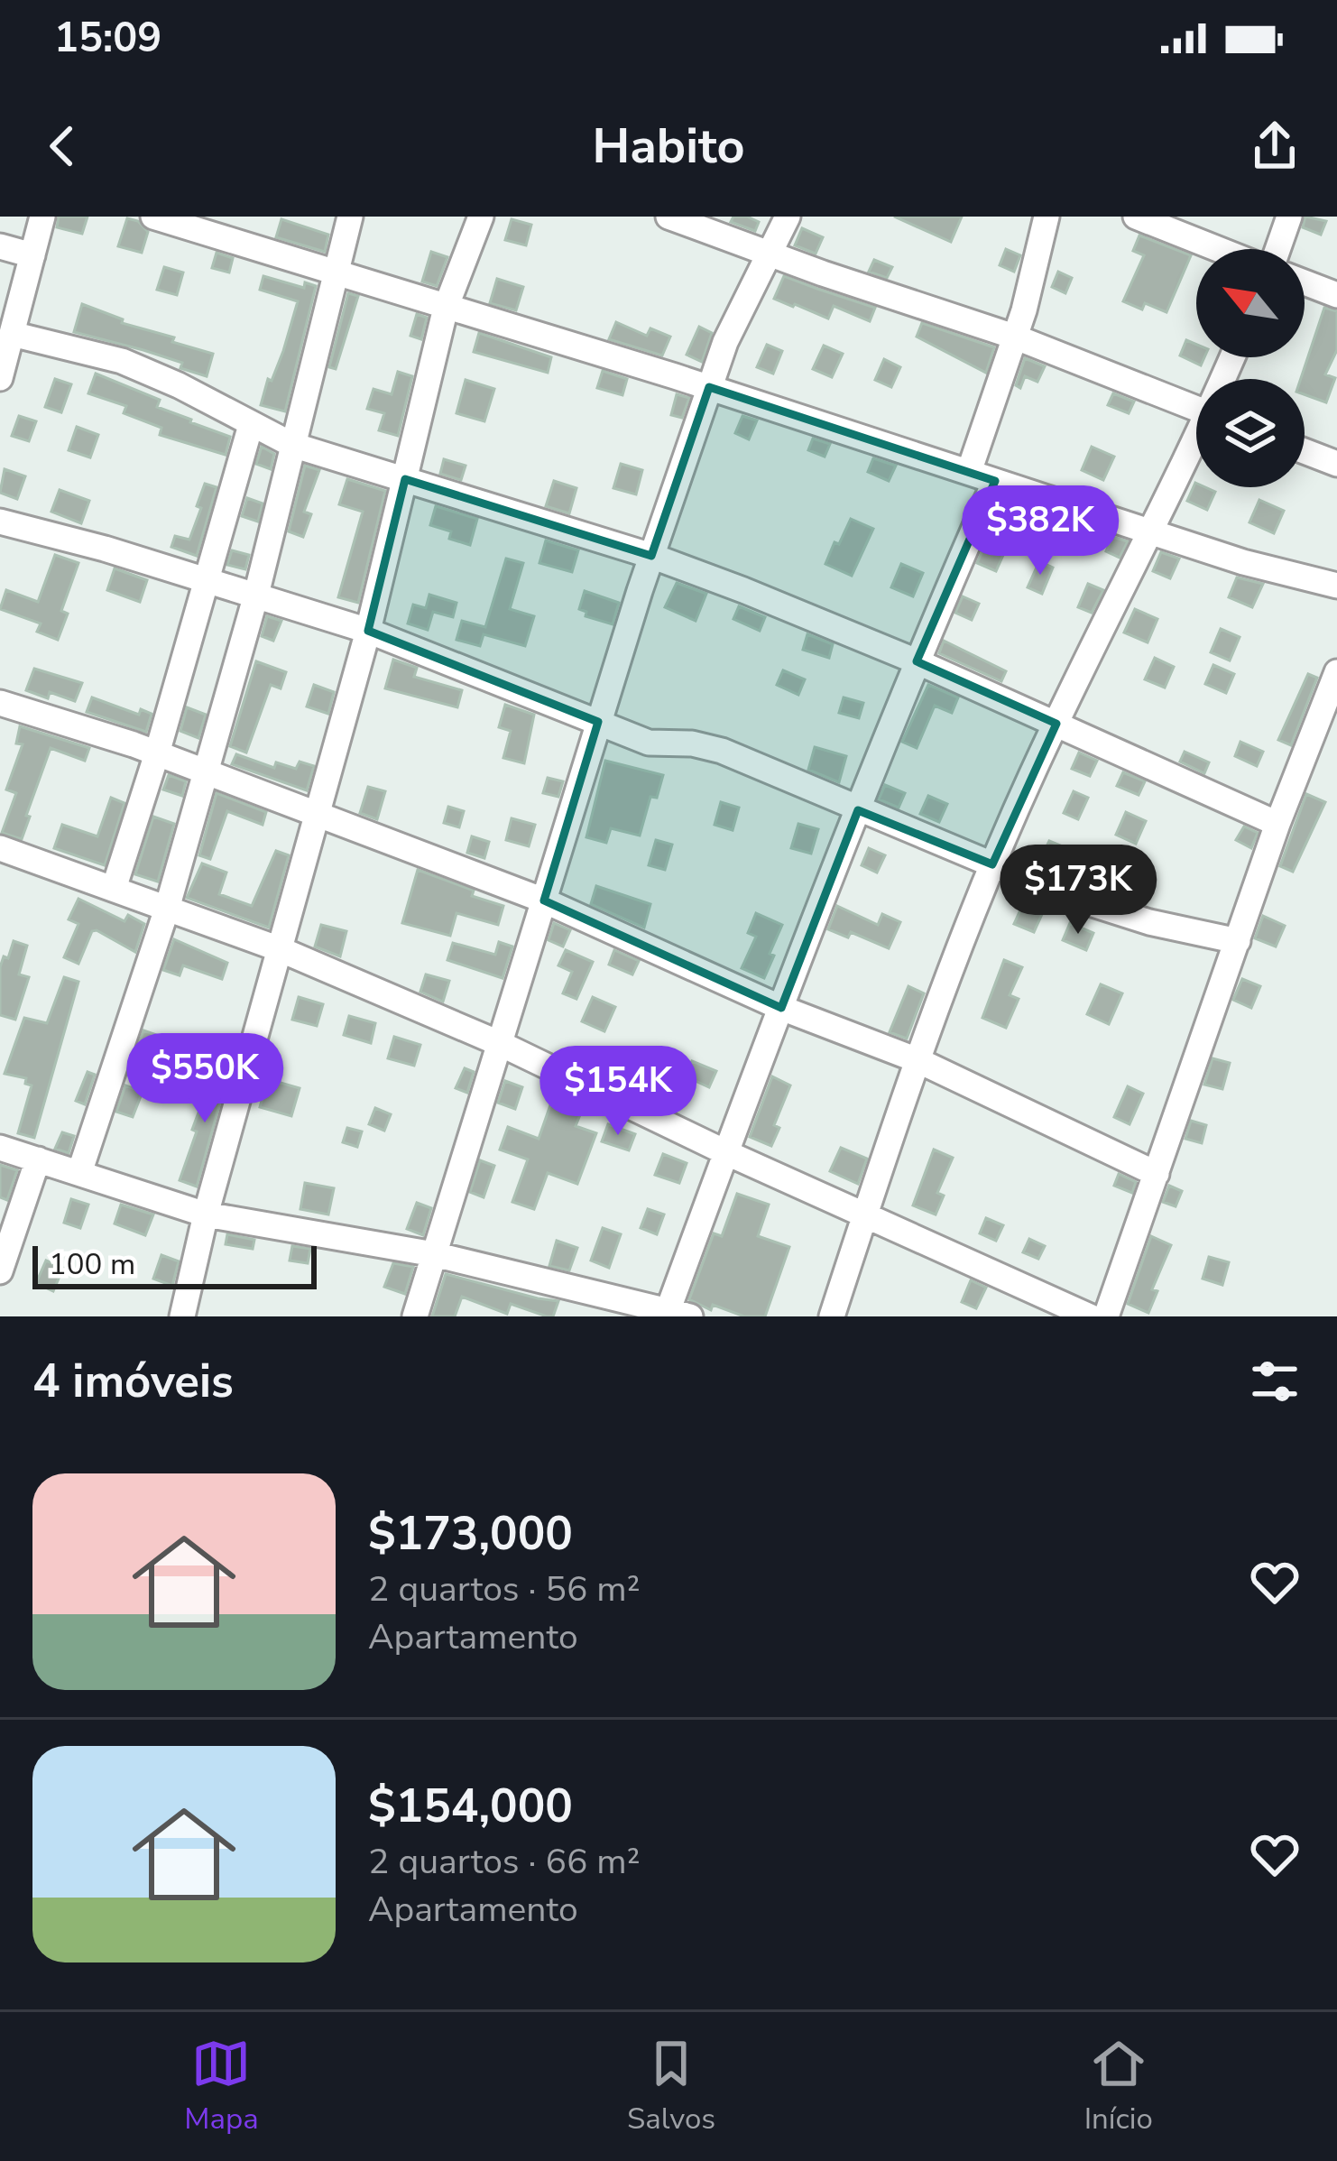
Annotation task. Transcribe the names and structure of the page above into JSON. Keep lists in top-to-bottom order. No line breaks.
{"scale_bar":"100 m","north":"top left","page":{"status":"15:09","header":"Habito","price":["$382K","$173K","$550K","$154K"],"scale":"100 m","heading":"4 imóveis","list":[{"name":"$173,000","note":"2 quartos · 56 m² · Apartamento"},{"name":"$154,000","note":"2 quartos · 66 m² · Apartamento"}],"tabs":["Mapa","Salvos","Início"]}}
